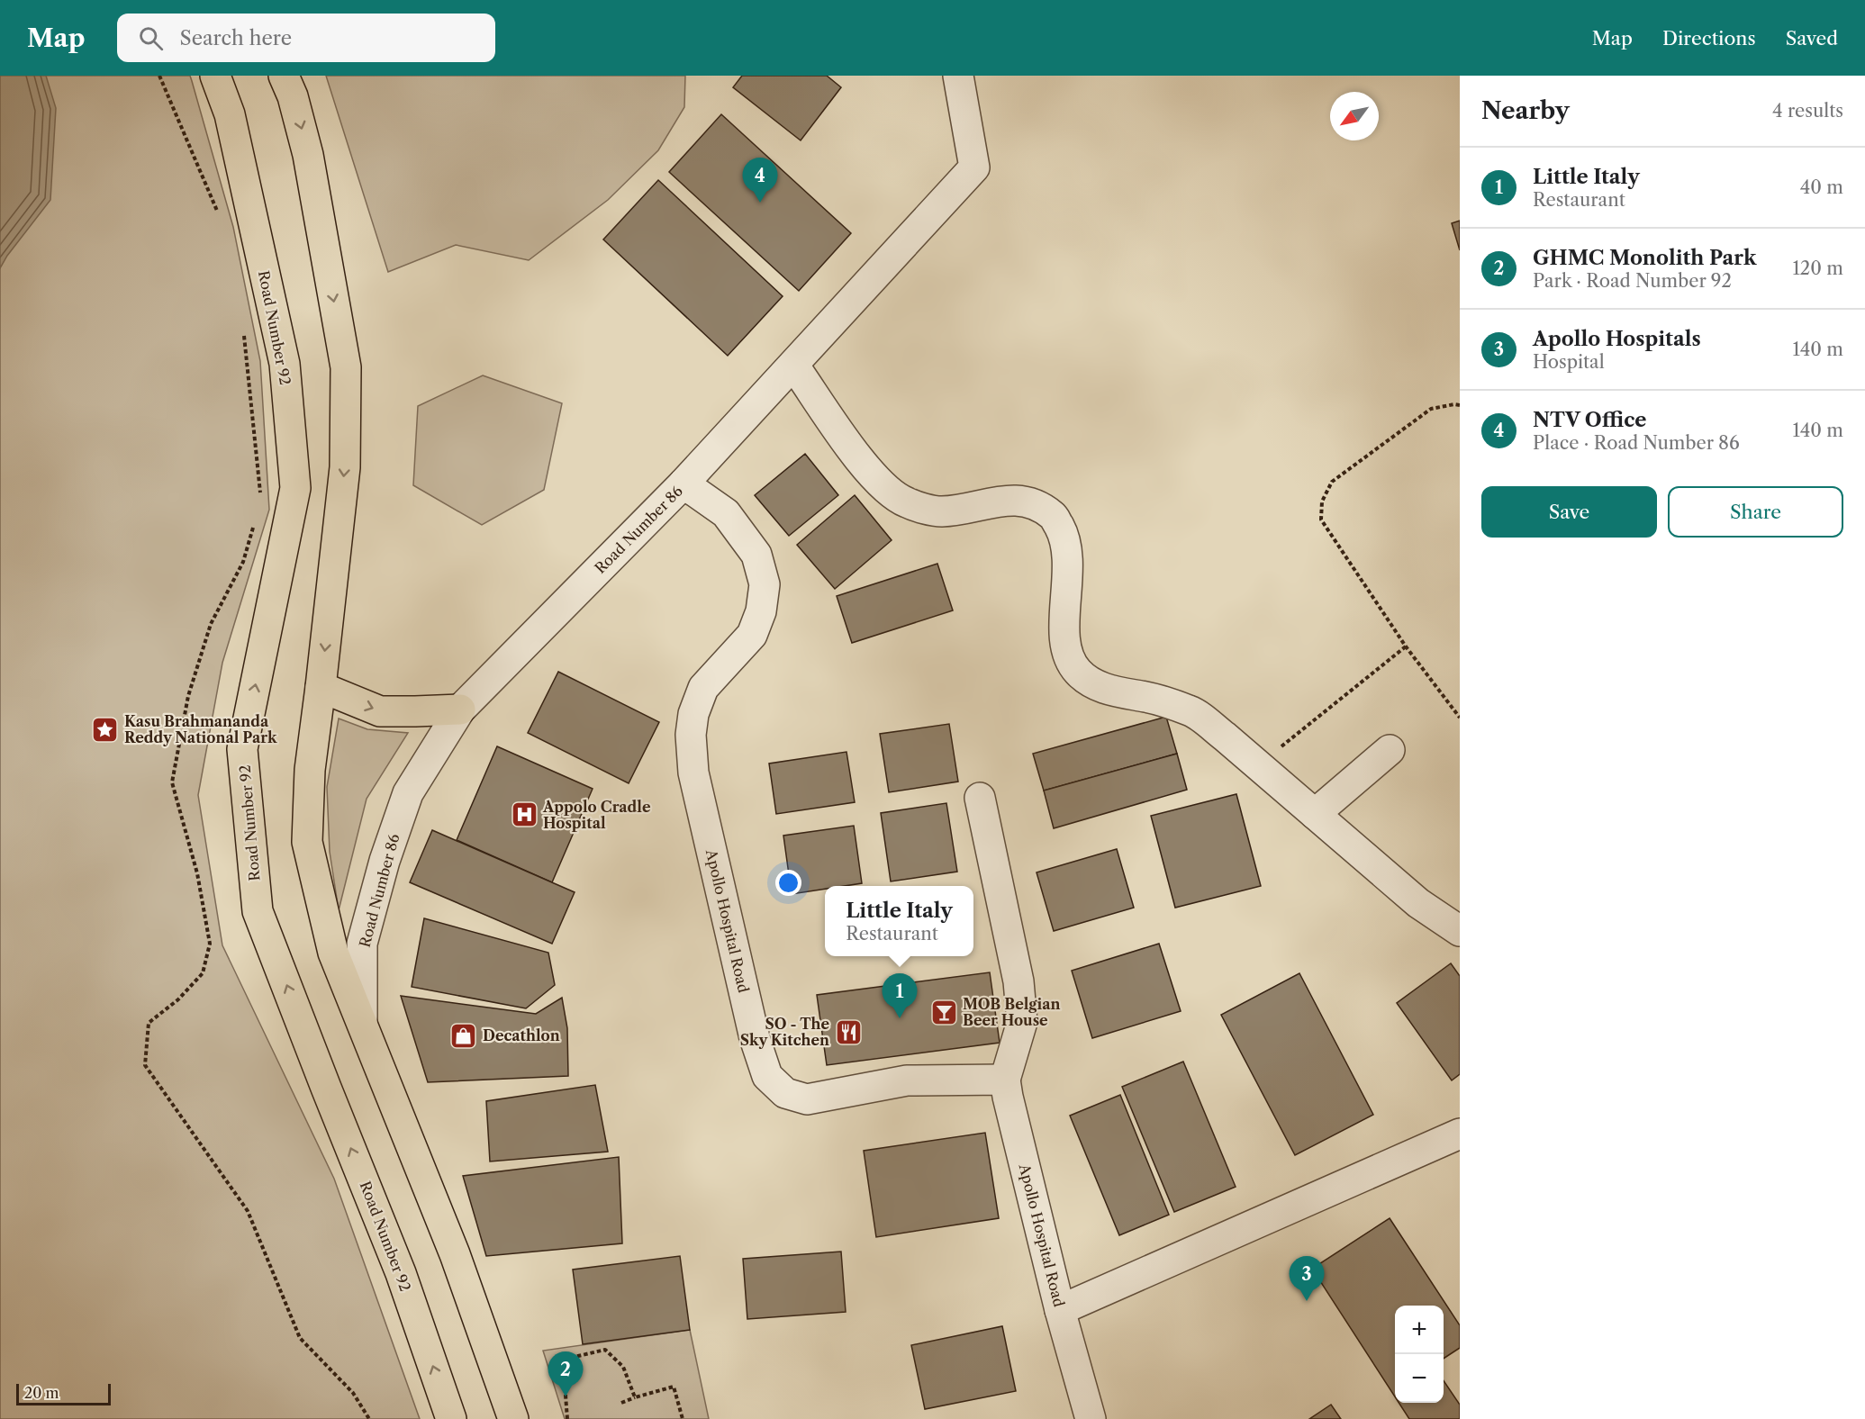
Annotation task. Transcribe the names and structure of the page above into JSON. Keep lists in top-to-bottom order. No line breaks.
{"streets":{"main road":["Road Number 92"],"street":["Road Number 86","Apollo Hospital Road"]},"crossings":[["Road Number 86","Apollo Hospital Road"]],"places":{"place":["Kasu Brahmananda Reddy National Park"],"hospital":["Appolo Cradle Hospital"],"bar":["MOB Belgian Beer House"],"restaurant":["SO - The Sky Kitchen"],"shop":["Decathlon"]},"scale_bar":"20 m","north":"bottom left","page":{"header":"Map","search":"Search here","nav":["Map","Directions","Saved"],"heading":["Nearby","4 results"],"list":[{"mark":"1","name":"Little Italy","note":"Restaurant","value":"40 m"},{"mark":"2","name":"GHMC Monolith Park","note":"Park · Road Number 92","value":"120 m"},{"mark":"3","name":"Apollo Hospitals","note":"Hospital","value":"140 m"},{"mark":"4","name":"NTV Office","note":"Place · Road Number 86","value":"140 m"}],"pins":["4","1","3","2"],"buttons":["Save","Share"],"popup":["Little Italy","Restaurant"],"map_buttons":["+","−"],"scale":"20 m"}}
